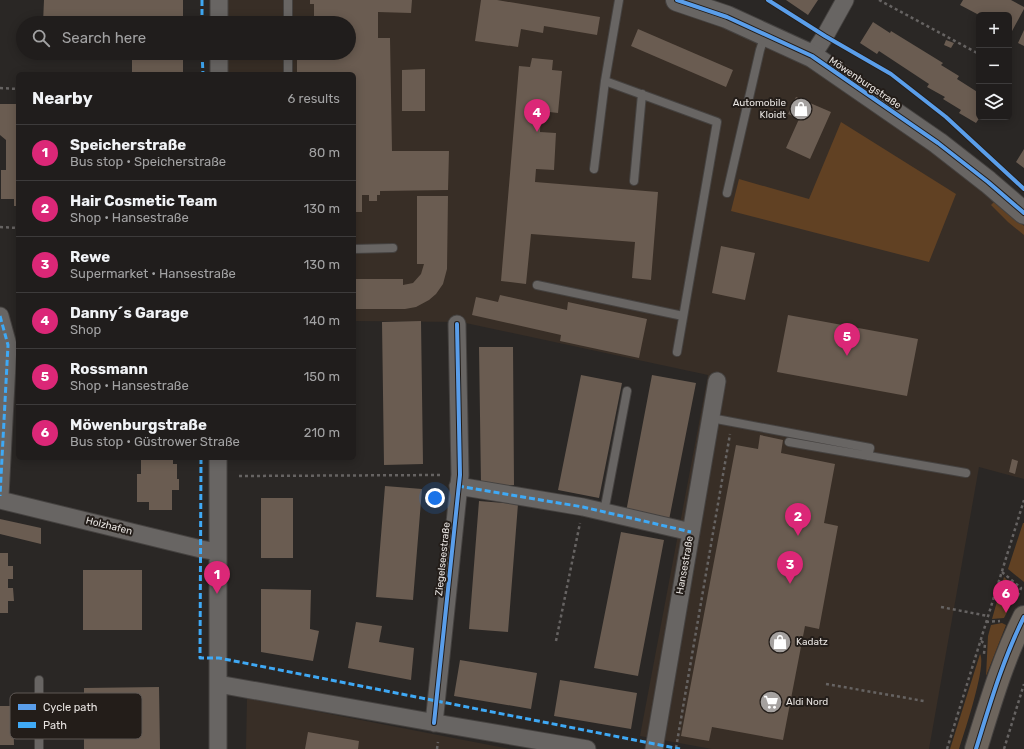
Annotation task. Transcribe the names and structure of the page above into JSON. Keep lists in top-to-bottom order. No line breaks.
{"streets":{"street":["Möwenburgstraße","Holzhafen","Ziegelseestraße","Hansestraße"]},"places":{"shop":["Automobile Kloidt","Kadatz"],"supermarket":["Aldi Nord"]},"legend":["Cycle path","Path"],"page":{"map_buttons":["+","−"],"search":"Search here","heading":["Nearby","6 results"],"pins":["4","5","2","3","1","6"],"list":[{"mark":"1","name":"Speicherstraße","note":"Bus stop · Speicherstraße","value":"80 m"},{"mark":"2","name":"Hair Cosmetic Team","note":"Shop · Hansestraße","value":"130 m"},{"mark":"3","name":"Rewe","note":"Supermarket · Hansestraße","value":"130 m"},{"mark":"4","name":"Danny´s Garage","note":"Shop","value":"140 m"},{"mark":"5","name":"Rossmann","note":"Shop · Hansestraße","value":"150 m"},{"mark":"6","name":"Möwenburgstraße","note":"Bus stop · Güstrower Straße","value":"210 m"}]}}
